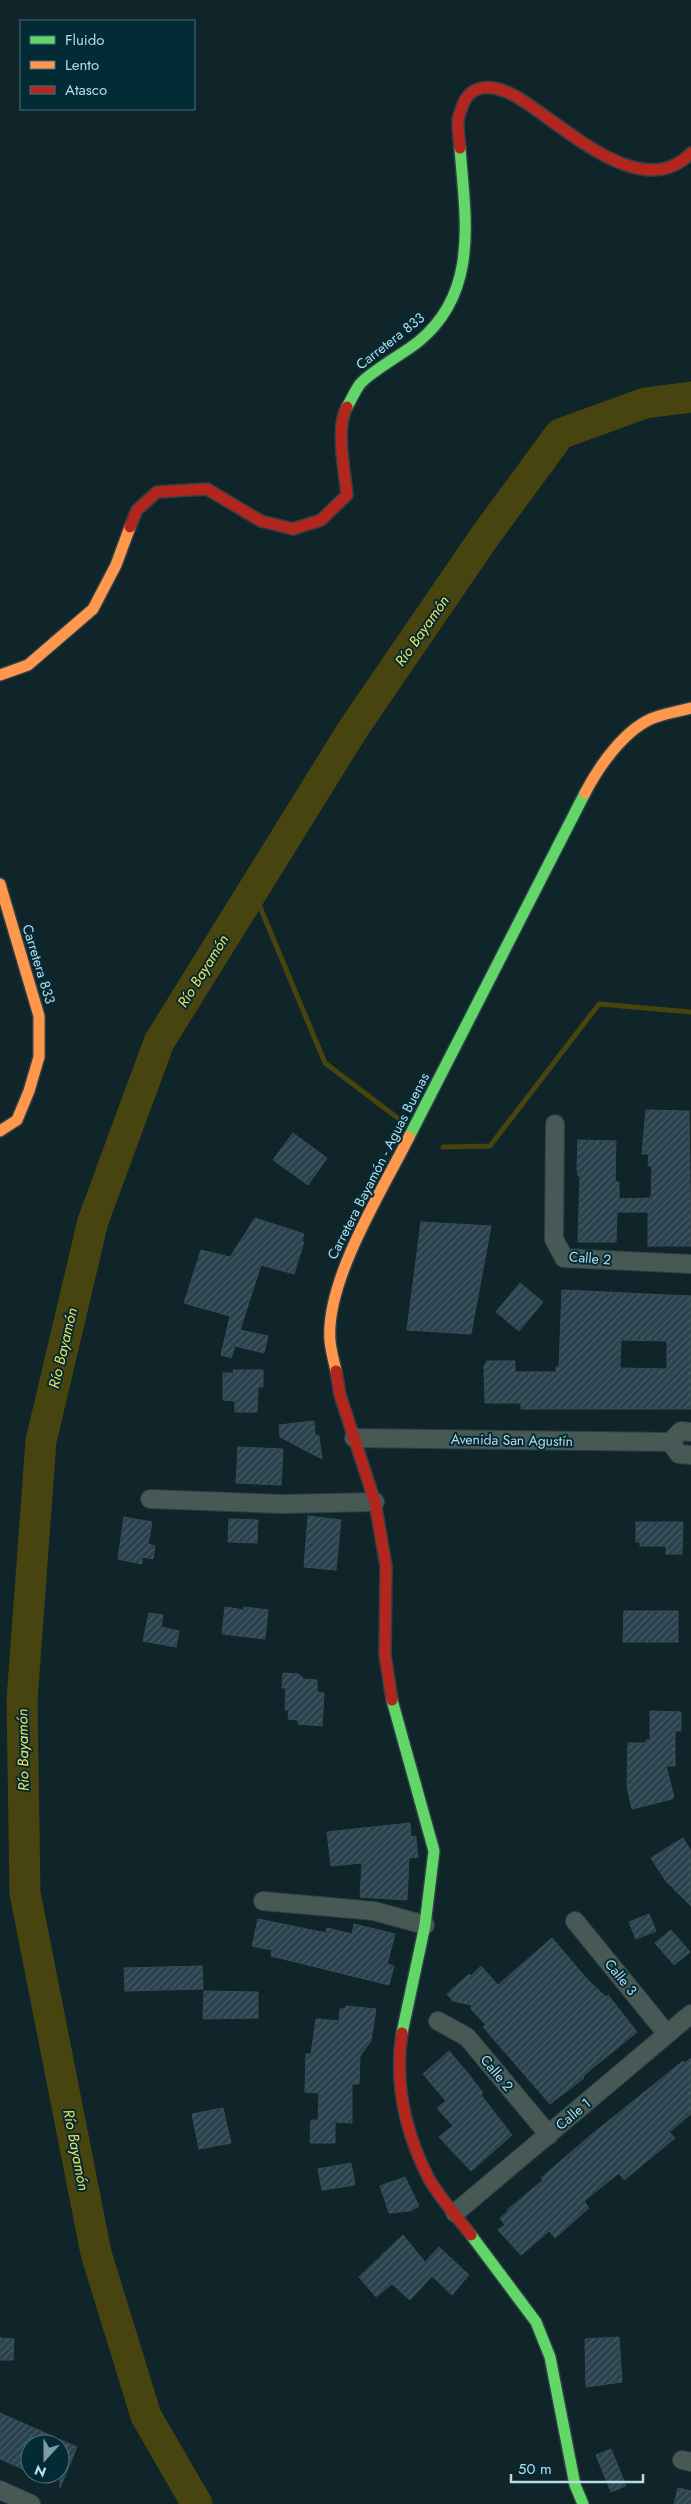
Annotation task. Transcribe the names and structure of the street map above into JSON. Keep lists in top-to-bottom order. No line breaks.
{"streets":{"street":["Carretera 833","Carretera Bayamón - Aguas Buenas","Calle 2","Avenida San Agustín","Calle 3","Calle 1"]},"crossings":[["Carretera Bayamón - Aguas Buenas","Avenida San Agustín"],["Carretera Bayamón - Aguas Buenas","Calle 1"],["Calle 2","Calle 1"],["Calle 3","Calle 1"]],"water":["Río Bayamón"],"legend":["Fluido","Lento","Atasco"],"scale_bar":"50 m","north":"bottom"}
